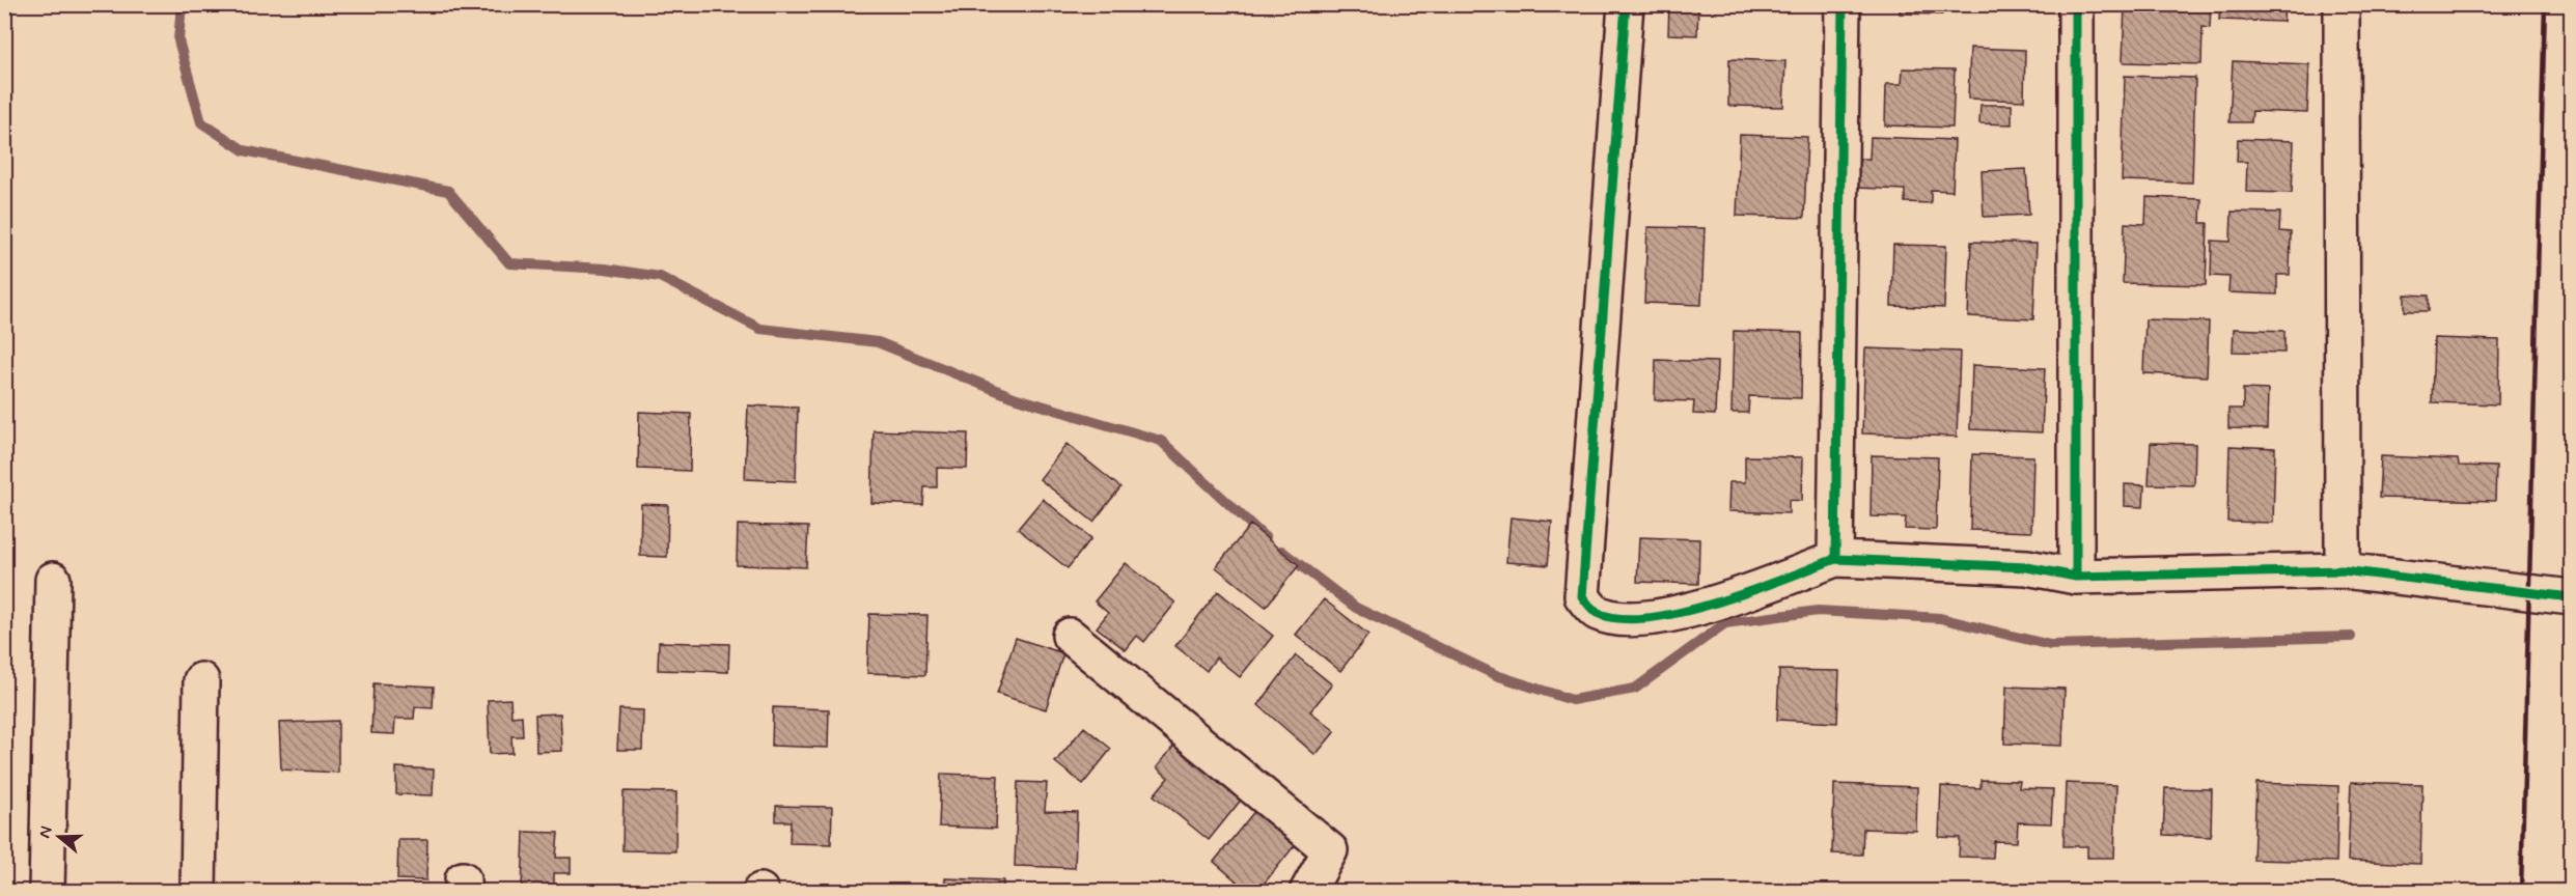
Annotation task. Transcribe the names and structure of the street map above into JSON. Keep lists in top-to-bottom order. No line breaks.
{"north":"left"}
